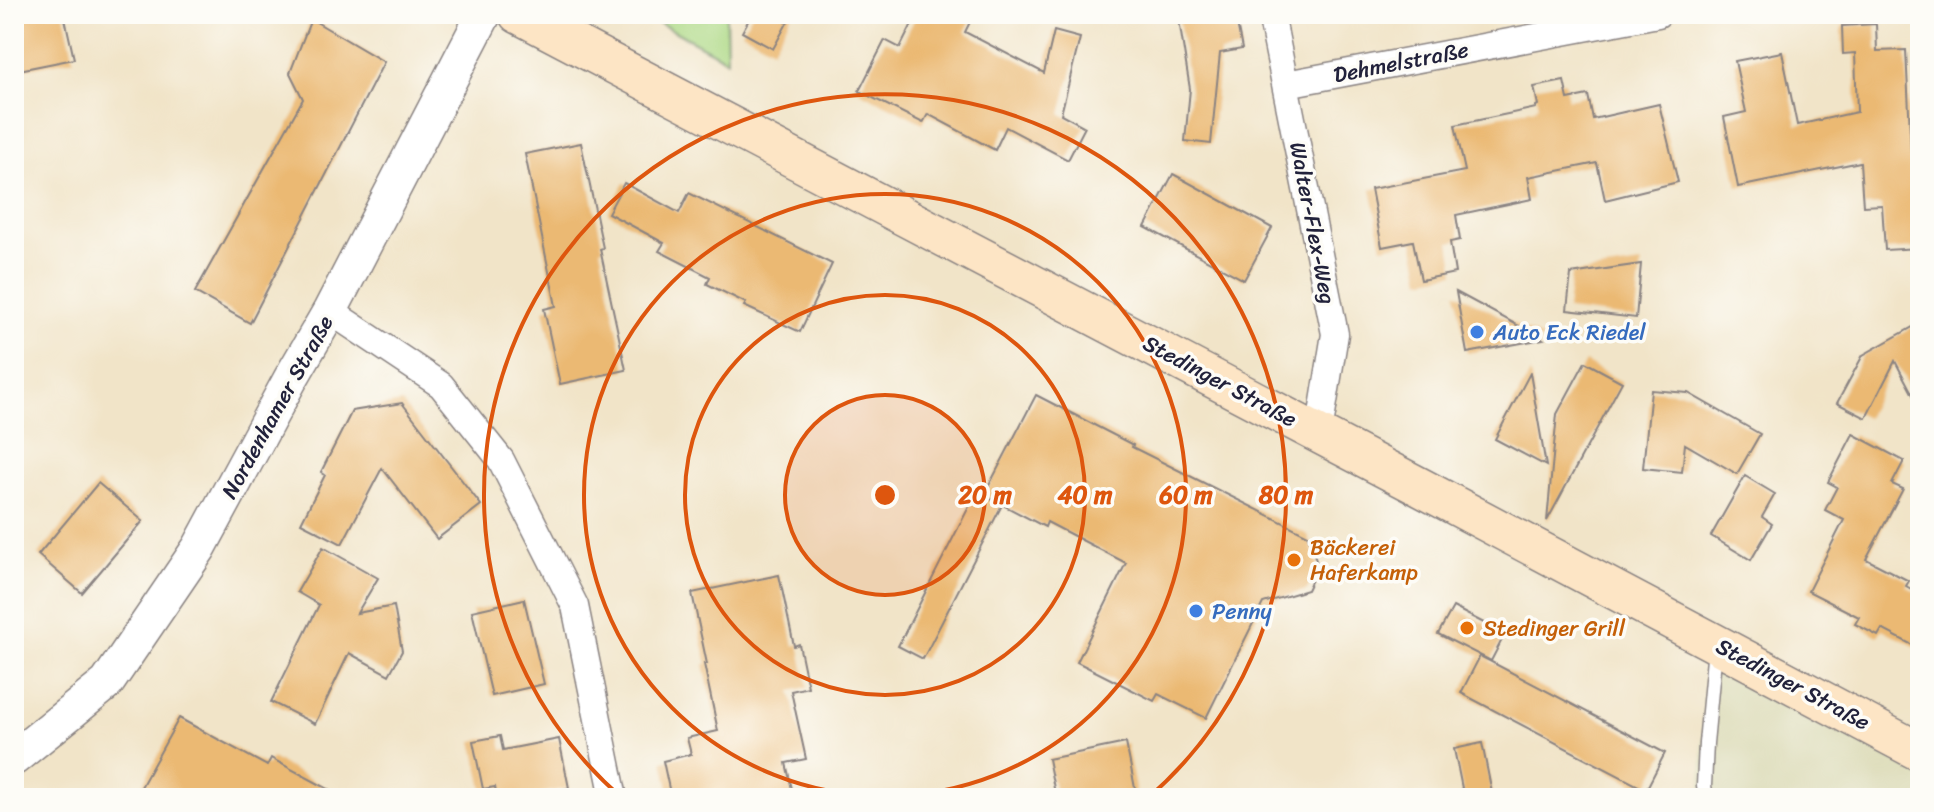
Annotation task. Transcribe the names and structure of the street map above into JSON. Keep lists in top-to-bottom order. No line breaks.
{"streets":{"main road":["Stedinger Straße"],"street":["Dehmelstraße","Walter-Flex-Weg","Nordenhamer Straße"]},"crossings":[["Dehmelstraße","Walter-Flex-Weg"],["Walter-Flex-Weg","Stedinger Straße"]],"places":["Auto Eck Riedel","Bäckerei Haferkamp","Penny","Stedinger Grill"],"rings":["20 m","40 m","60 m","80 m"]}
